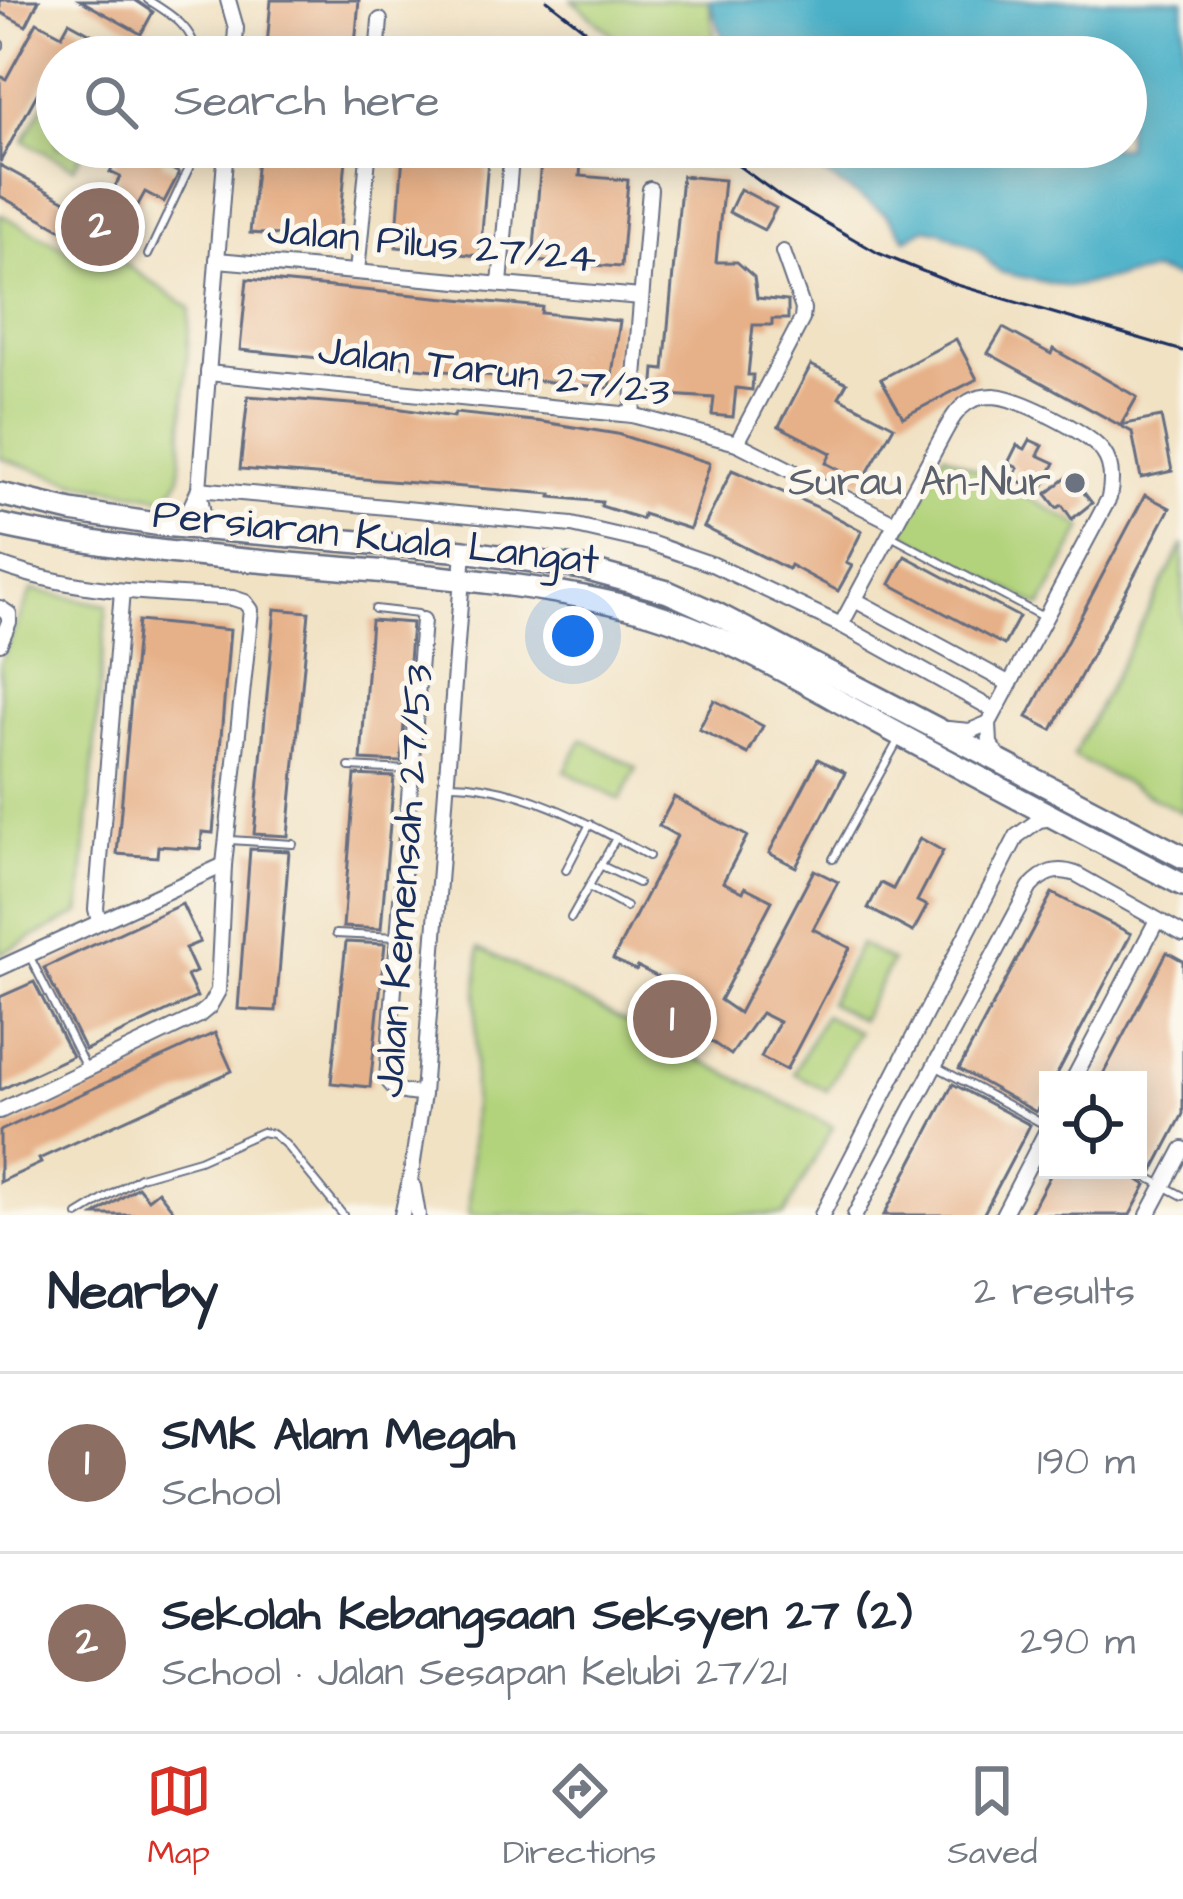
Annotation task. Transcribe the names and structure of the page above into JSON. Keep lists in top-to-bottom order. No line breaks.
{"streets":{"main road":["Persiaran Kuala Langat"],"street":["Jalan Pilus 27/24","Jalan Tarun 27/23","Jalan Kemensah 27/53"]},"crossings":[["Persiaran Kuala Langat","Jalan Kemensah 27/53"]],"places":["Surau An-Nur"],"page":{"search":"Search here","pins":["2","1"],"heading":["Nearby","2 results"],"list":[{"mark":"1","name":"SMK Alam Megah","note":"School","value":"190 m"},{"mark":"2","name":"Sekolah Kebangsaan Seksyen 27 (2)","note":"School · Jalan Sesapan Kelubi 27/21","value":"290 m"}],"nav":["Map","Directions","Saved"]}}
